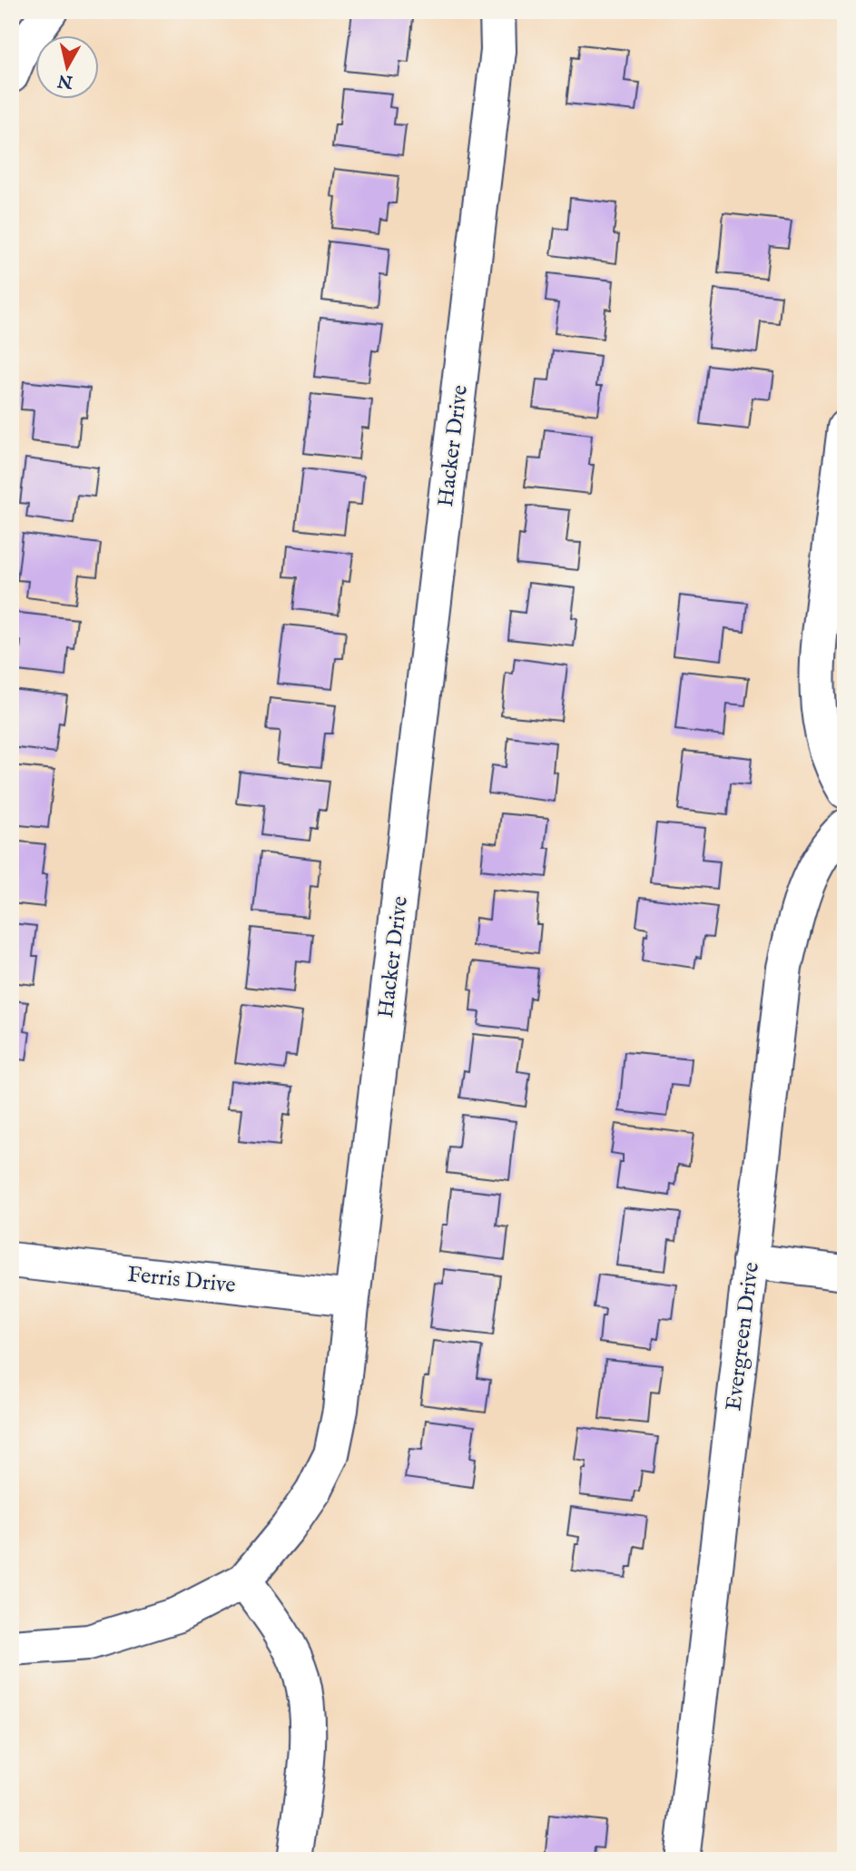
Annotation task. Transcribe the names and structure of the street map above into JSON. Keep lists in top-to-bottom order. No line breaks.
{"streets":{"street":["Hacker Drive","Ferris Drive","Evergreen Drive"]},"crossings":[["Hacker Drive","Ferris Drive"]],"north":"bottom"}
